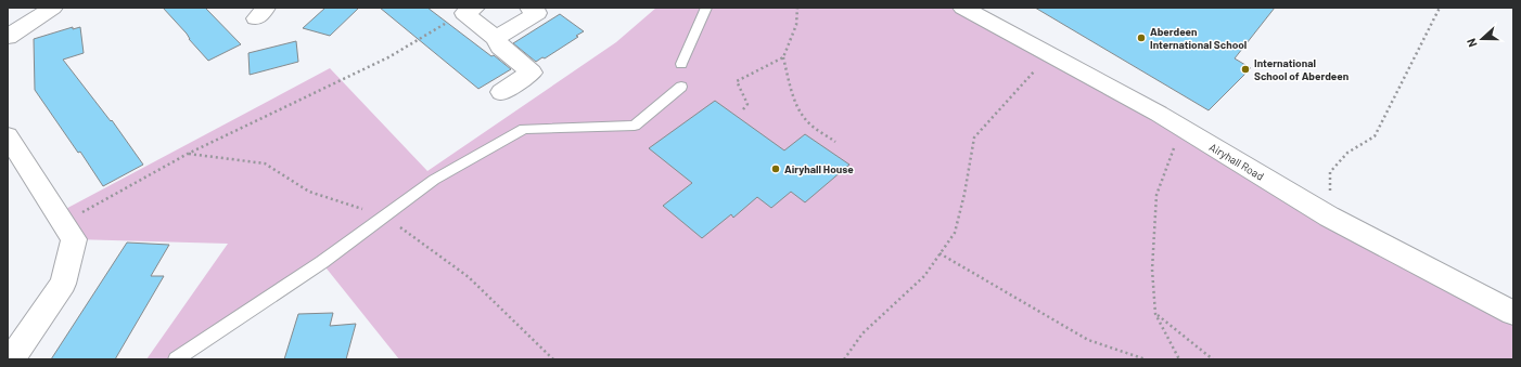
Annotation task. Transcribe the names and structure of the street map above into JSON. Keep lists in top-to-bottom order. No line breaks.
{"streets":{"street":["Airyhall Road"]},"places":["Aberdeen International School","International School of Aberdeen","Airyhall House"],"north":"left"}
